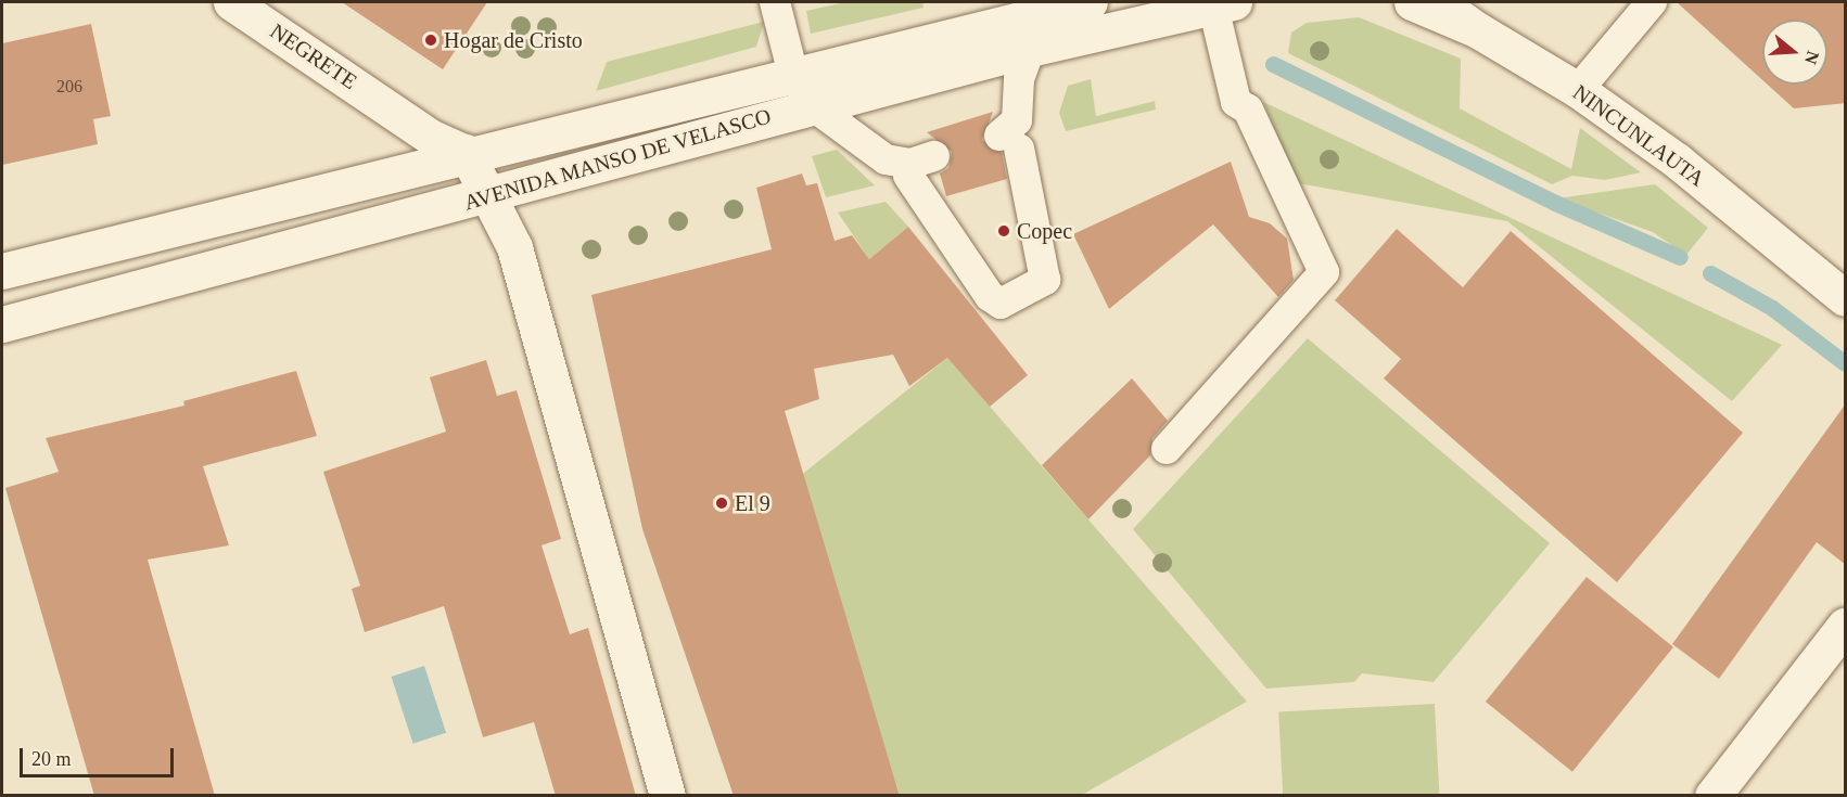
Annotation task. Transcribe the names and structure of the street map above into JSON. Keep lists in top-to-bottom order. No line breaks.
{"streets":{"main road":["NEGRETE","NINCUNLAUTA","AVENIDA MANSO DE VELASCO"]},"crossings":[["NEGRETE","AVENIDA MANSO DE VELASCO"]],"places":["Hogar de Cristo","Copec","El 9"],"house_numbers":["206"],"scale_bar":"20 m","north":"right"}
